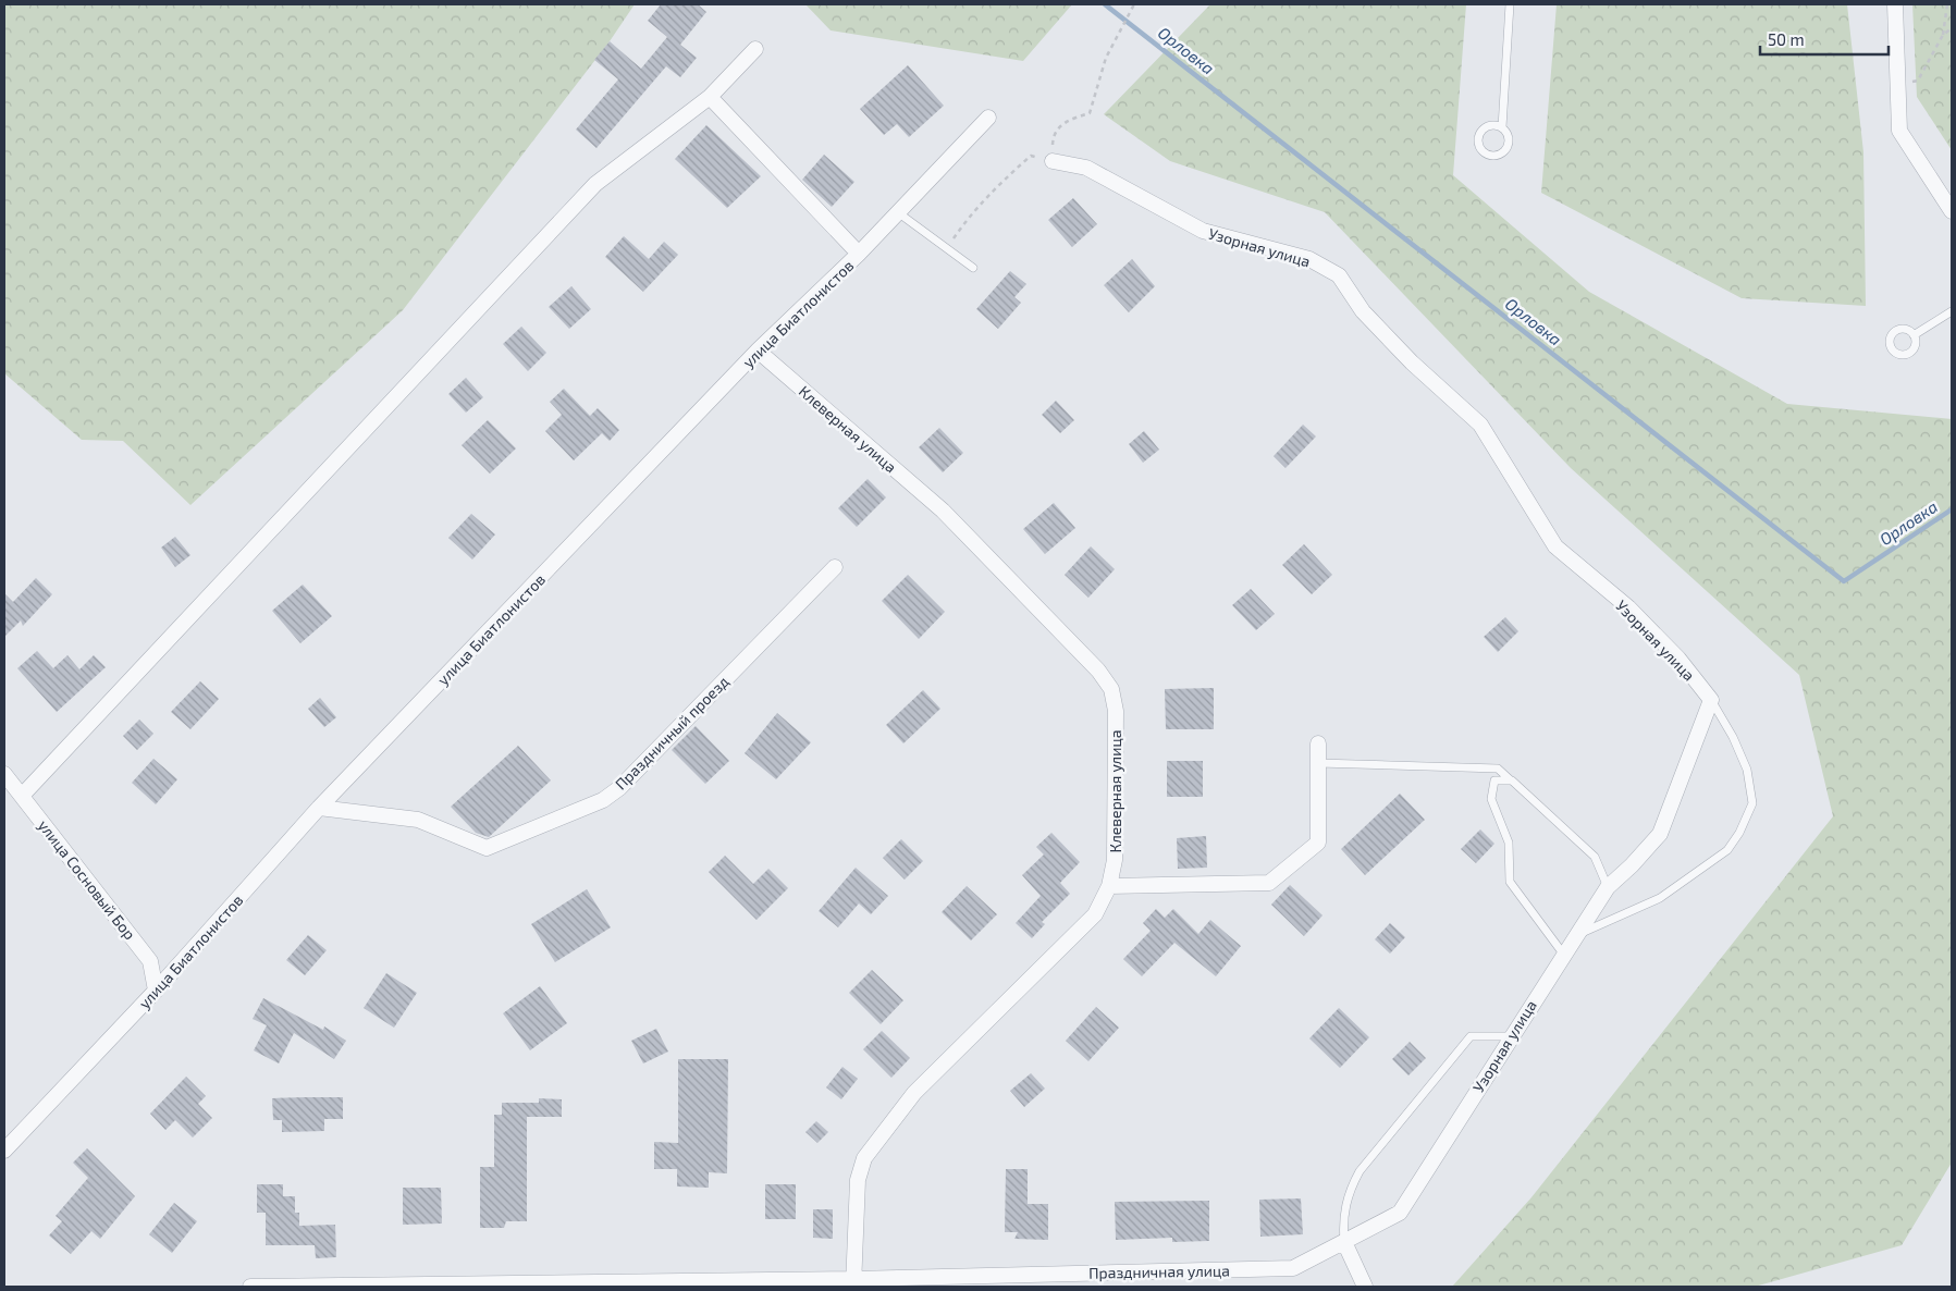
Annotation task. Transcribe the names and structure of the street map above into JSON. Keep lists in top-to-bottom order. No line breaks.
{"streets":{"street":["Узорная улица","улица Биатлонистов","Клеверная улица","Праздничный проезд","улица Сосновый Бор","Праздничная улица"]},"crossings":[["Узорная улица","Праздничная улица"],["улица Биатлонистов","Клеверная улица"],["улица Биатлонистов","Праздничный проезд"],["улица Биатлонистов","улица Сосновый Бор"],["Клеверная улица","Праздничная улица"]],"water":["Орловка"],"scale_bar":"50 m"}
